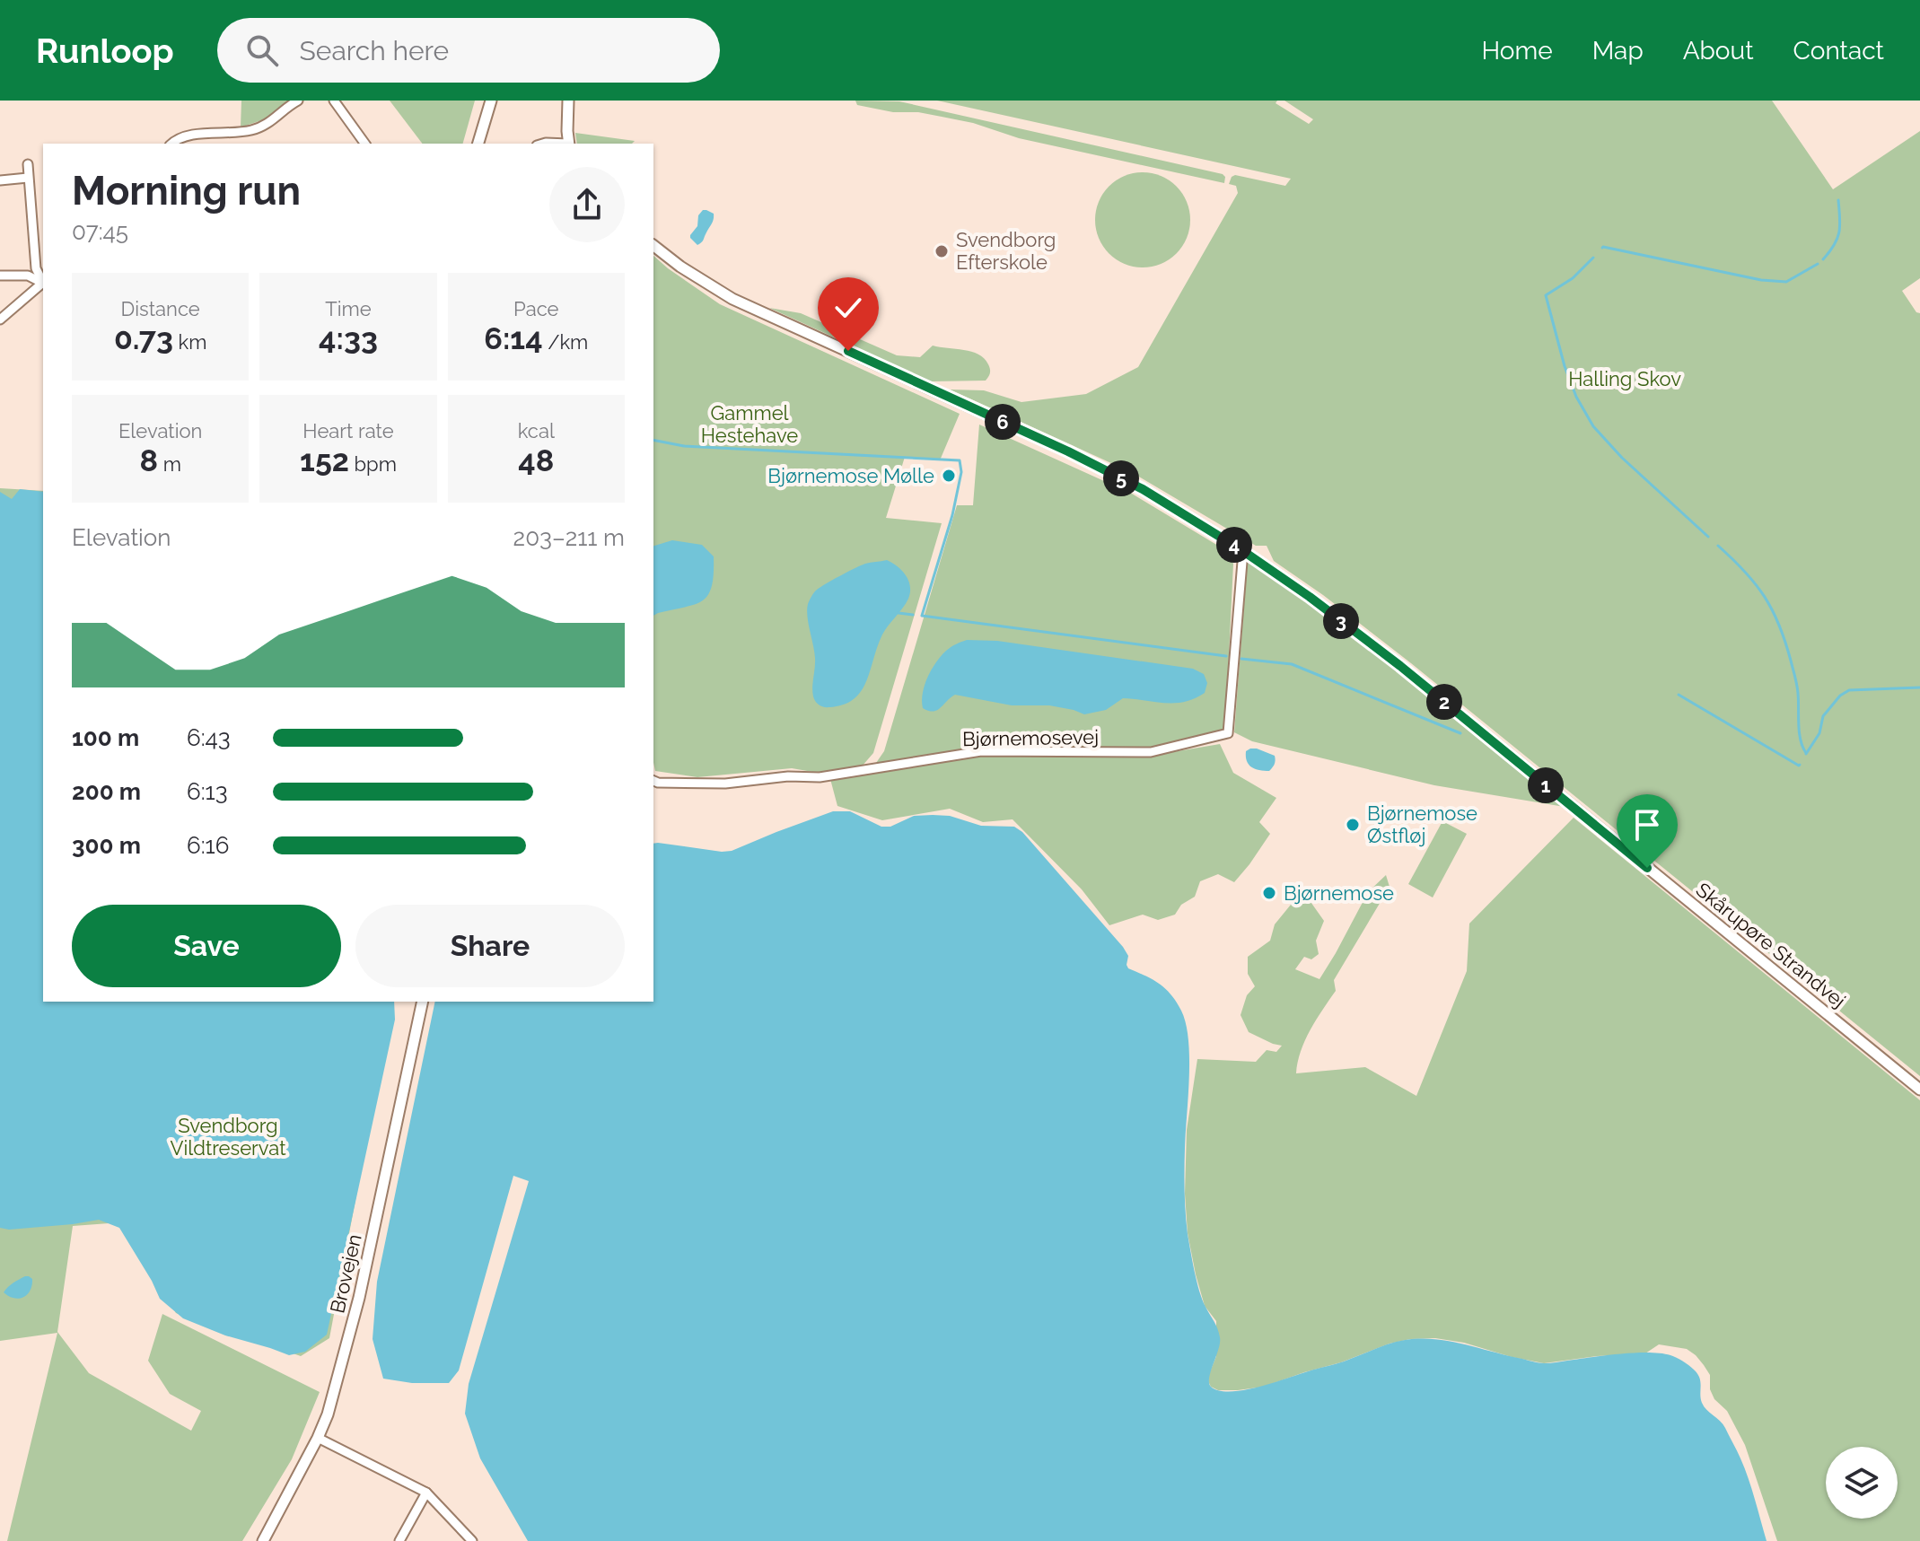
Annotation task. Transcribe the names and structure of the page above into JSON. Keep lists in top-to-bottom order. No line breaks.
{"streets":{"street":["Bjørnemosevej","Skårupøre Strandvej","Brovejen"]},"crossings":[["Bjørnemosevej","Skårupøre Strandvej"]],"parks":["Halling Skov","Gammel Hestehave","Svendborg Vildtreservat"],"places":["Svendborg Efterskole","Bjørnemose Mølle","Bjørnemose Østfløj","Bjørnemose"],"page":{"header":"Runloop","search":"Search here","nav":["Home","Map","About","Contact"],"heading":["Morning run","07:45"],"stats":[["Distance","0.73 km"],["Time","4:33"],["Pace","6:14 /km"],["Elevation","8 m"],["Heart rate","152 bpm"],["kcal","48"]],"pins":["6","5","4","3","2","1"],"chart":["Elevation","203–211 m"],"list":[{"name":"100 m","note":"6:43"},{"name":"200 m","note":"6:13"},{"name":"300 m","note":"6:16"}],"buttons":["Save","Share"]}}
